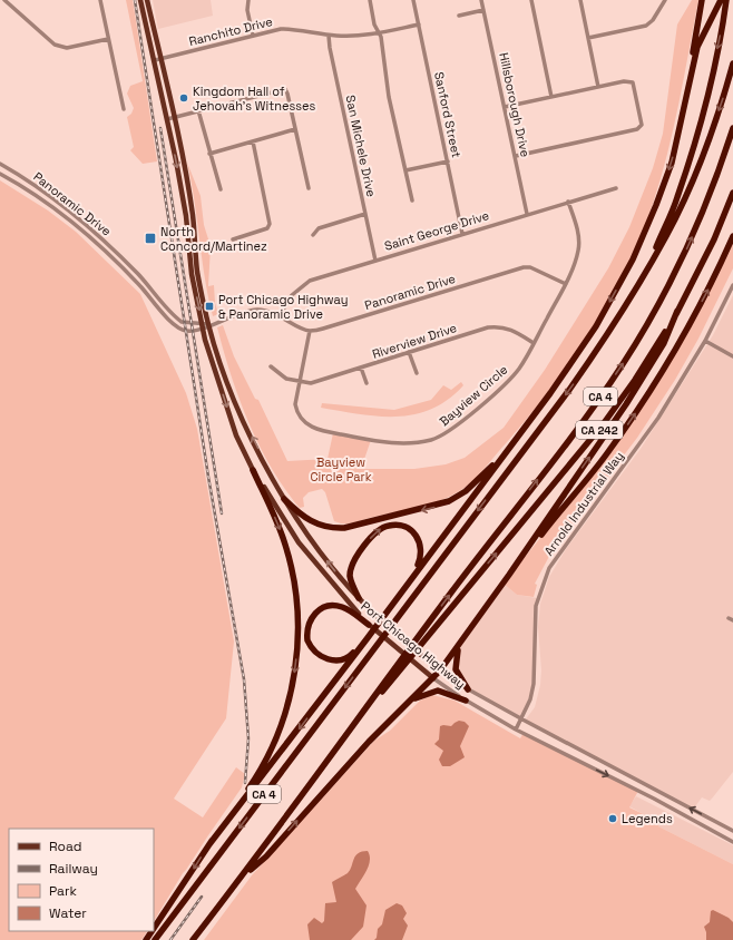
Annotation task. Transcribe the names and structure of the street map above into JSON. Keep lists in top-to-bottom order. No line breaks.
{"streets":{"highway":["CA 4","CA 242"],"main road":["Port Chicago Highway"],"street":["Ranchito Drive","Hillsborough Drive","Sanford Street","San Michele Drive","Panoramic Drive","Saint George Drive","Riverview Drive","Bayview Circle","Arnold Industrial Way"]},"crossings":[["Ranchito Drive","Sanford Street"],["Ranchito Drive","San Michele Drive"],["Ranchito Drive","Port Chicago Highway"],["Hillsborough Drive","Saint George Drive"],["Sanford Street","Saint George Drive"],["San Michele Drive","Saint George Drive"],["Panoramic Drive","Bayview Circle"],["Panoramic Drive","Port Chicago Highway"],["Saint George Drive","Bayview Circle"],["Riverview Drive","Bayview Circle"],["CA 4","CA 242"],["Arnold Industrial Way","Port Chicago Highway"]],"parks":["Bayview Circle Park"],"places":{"other":["Kingdom Hall of Jehovah's Witnesses","Legends"],"transit":["North Concord/Martinez","Port Chicago Highway & Panoramic Drive"]},"legend":["Road","Railway","Park","Water"]}
